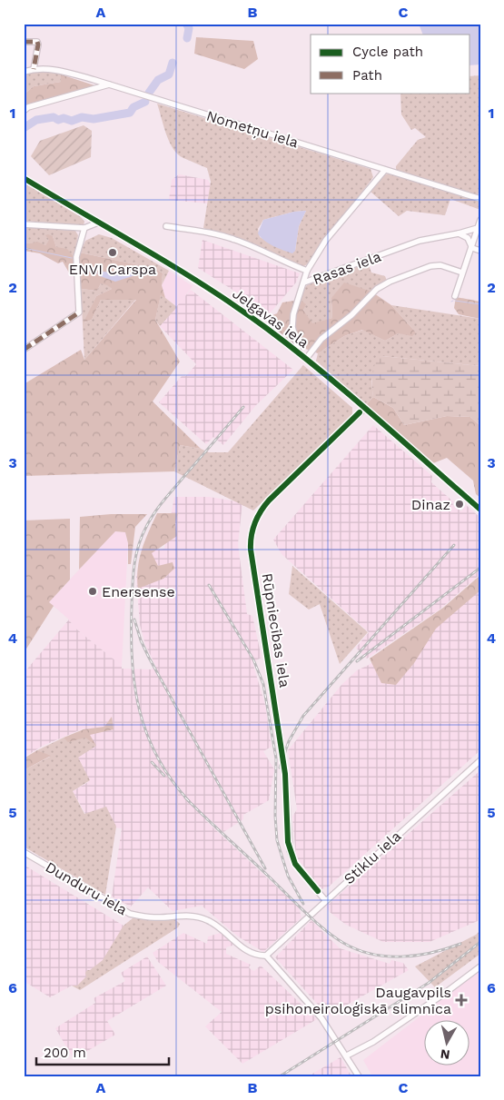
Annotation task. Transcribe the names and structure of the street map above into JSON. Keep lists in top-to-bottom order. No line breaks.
{"streets":{"street":["Nometņu iela","Rasas iela","Jelgavas iela","Rūpniecības iela","Stiklu iela","Dunduru iela"]},"crossings":[["Rasas iela","Jelgavas iela"],["Jelgavas iela","Rūpniecības iela"],["Rūpniecības iela","Stiklu iela"],["Stiklu iela","Dunduru iela"]],"places":{"other":["ENVI Carspa","Dinaz","Enersense"],"health":["Daugavpils psihoneiroloģiskā slimnīca"]},"legend":["Cycle path","Path"],"scale_bar":"200 m","north":"bottom","grid":{"columns":["A","B","C"],"rows":["1","2","3","4","5","6"]}}
